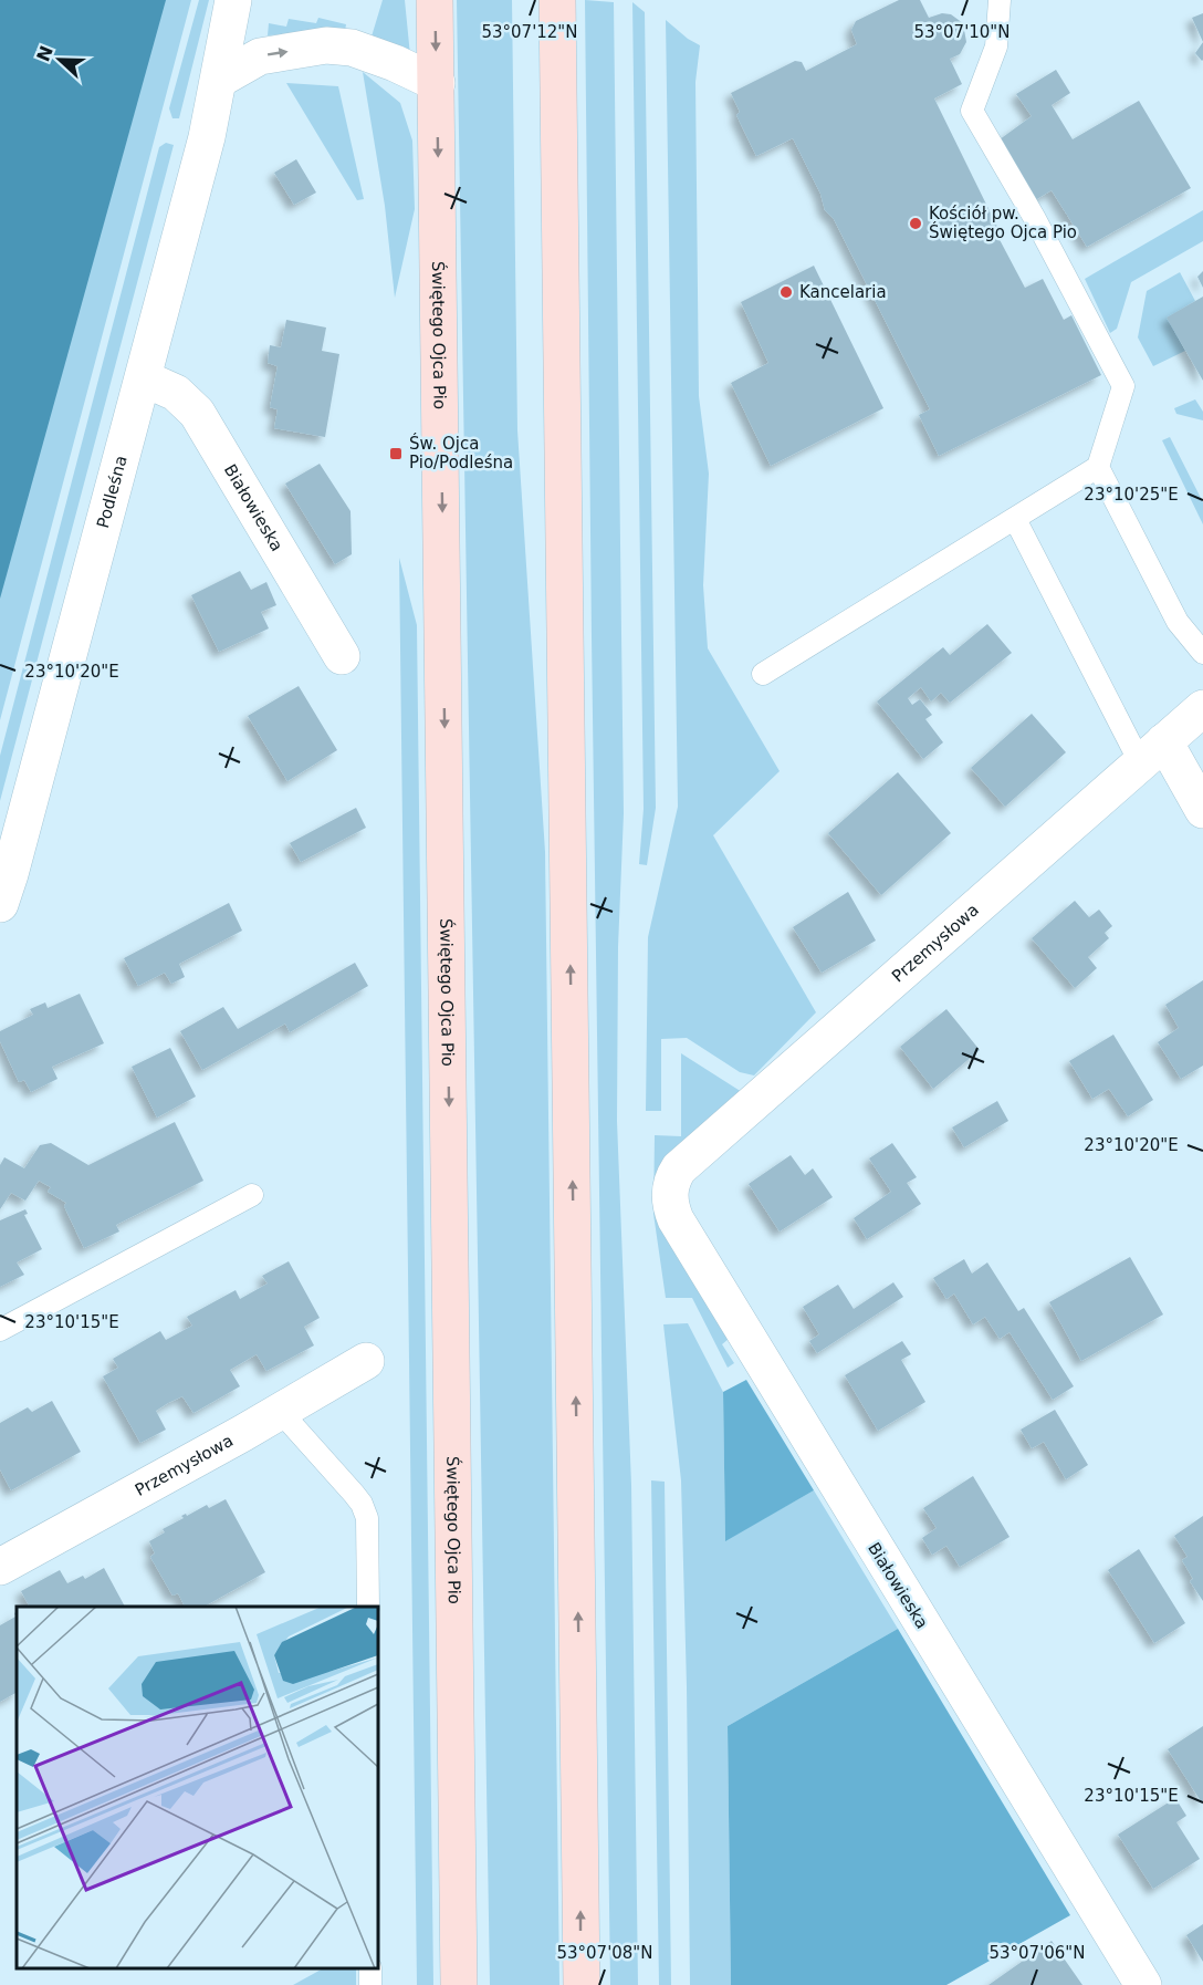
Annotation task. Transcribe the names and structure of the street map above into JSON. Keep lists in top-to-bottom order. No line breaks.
{"streets":{"main road":["Świętego Ojca Pio"],"street":["Podleśna","Białowieska","Przemysłowa"]},"crossings":[["Podleśna","Białowieska"],["Białowieska","Przemysłowa"]],"places":{"other":["Kościół pw. Świętego Ojca Pio","Kancelaria"],"transit":["Św. Ojca Pio/Podleśna"]},"north":"left","coordinates":["53°07'12\"N","53°07'10\"N","23°10'25\"E","23°10'20\"E","23°10'15\"E","53°07'08\"N","53°07'06\"N"]}
